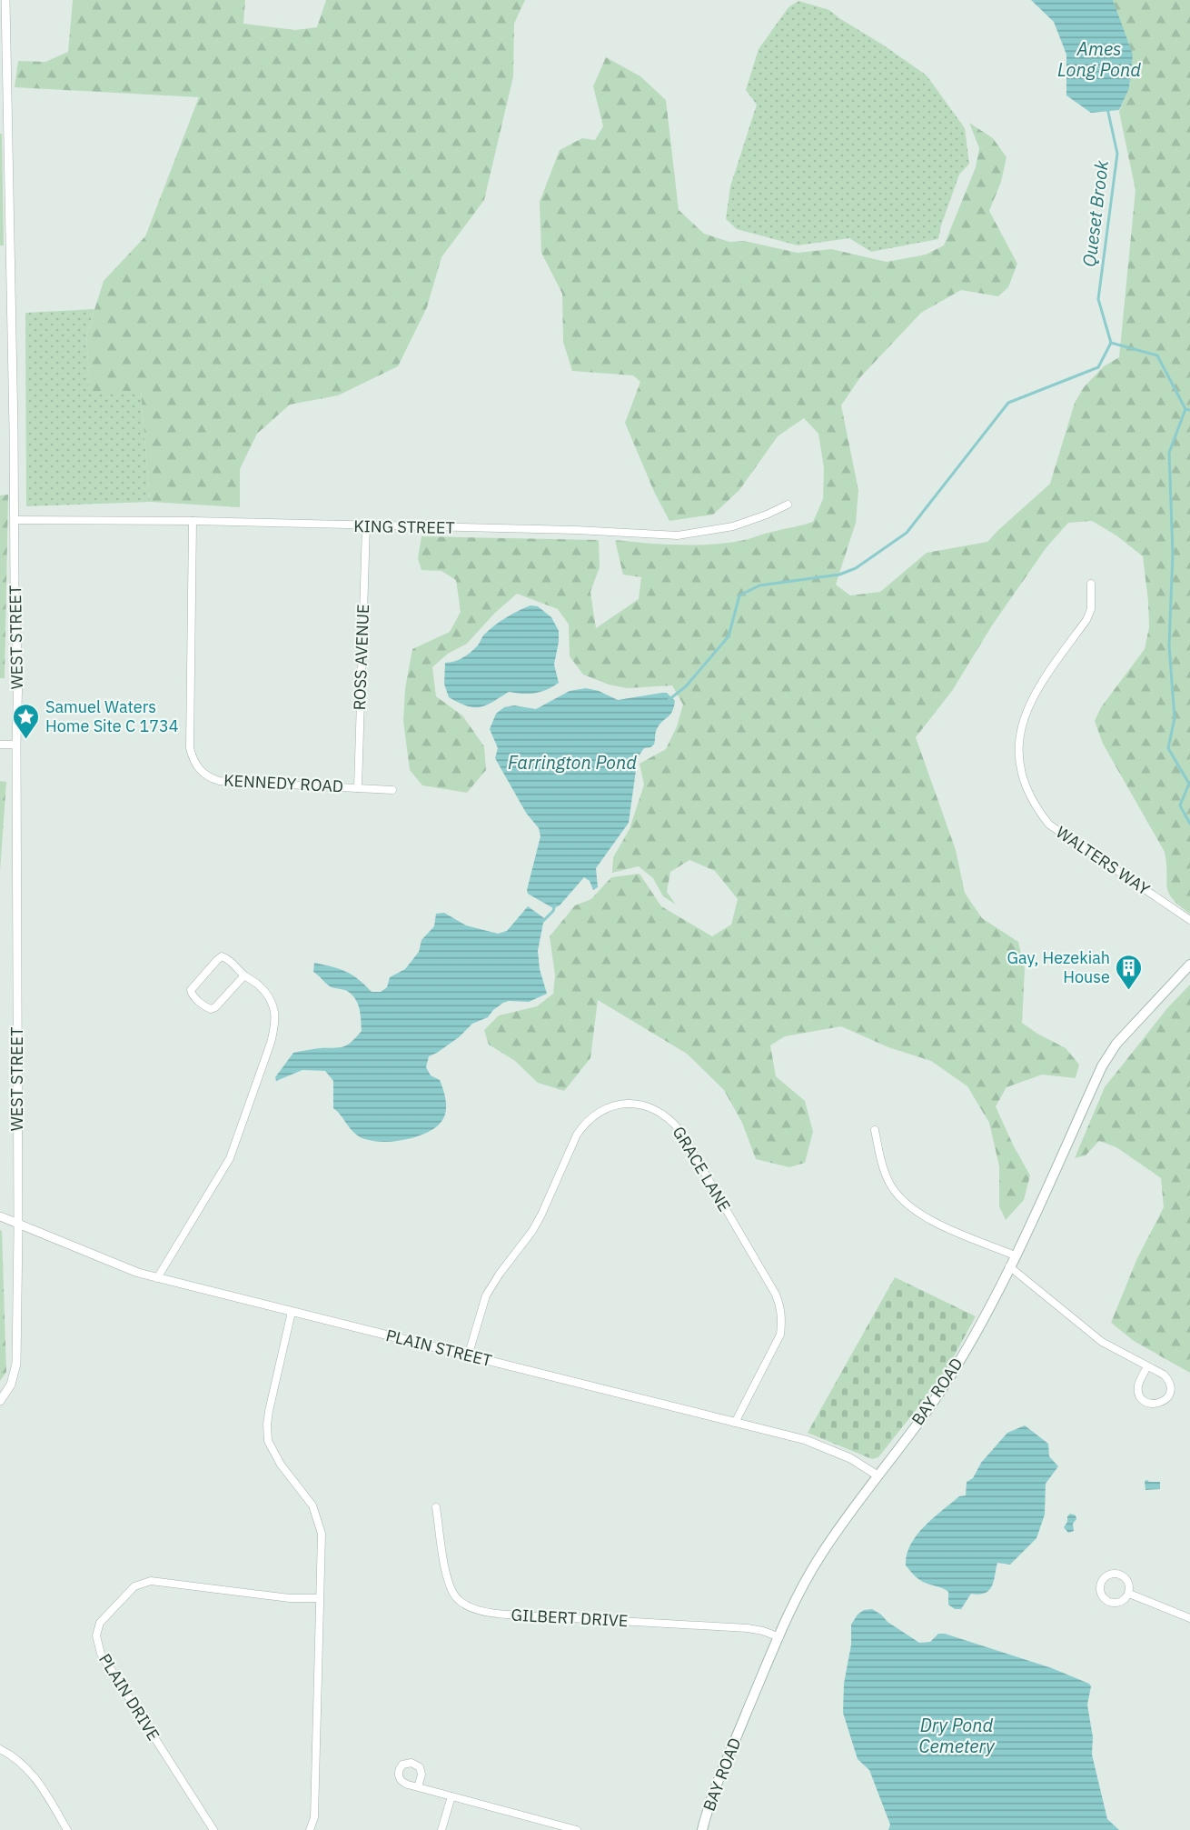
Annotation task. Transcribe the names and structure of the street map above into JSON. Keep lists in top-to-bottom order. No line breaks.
{"streets":{"main road":["BAY ROAD"],"street":["KING STREET","WEST STREET","ROSS AVENUE","KENNEDY ROAD","WALTERS WAY","GRACE LANE","PLAIN STREET","GILBERT DRIVE","PLAIN DRIVE"]},"crossings":[["KING STREET","WEST STREET"],["KING STREET","ROSS AVENUE"],["KING STREET","KENNEDY ROAD"],["WEST STREET","PLAIN STREET"],["ROSS AVENUE","KENNEDY ROAD"],["GRACE LANE","PLAIN STREET"],["PLAIN STREET","BAY ROAD"],["BAY ROAD","GILBERT DRIVE"]],"water":["Ames Long Pond","Queset Brook","Farrington Pond","Dry Pond Cemetery"],"places":{"place":["Samuel Waters Home Site C 1734"],"building":["Gay, Hezekiah House"]}}
